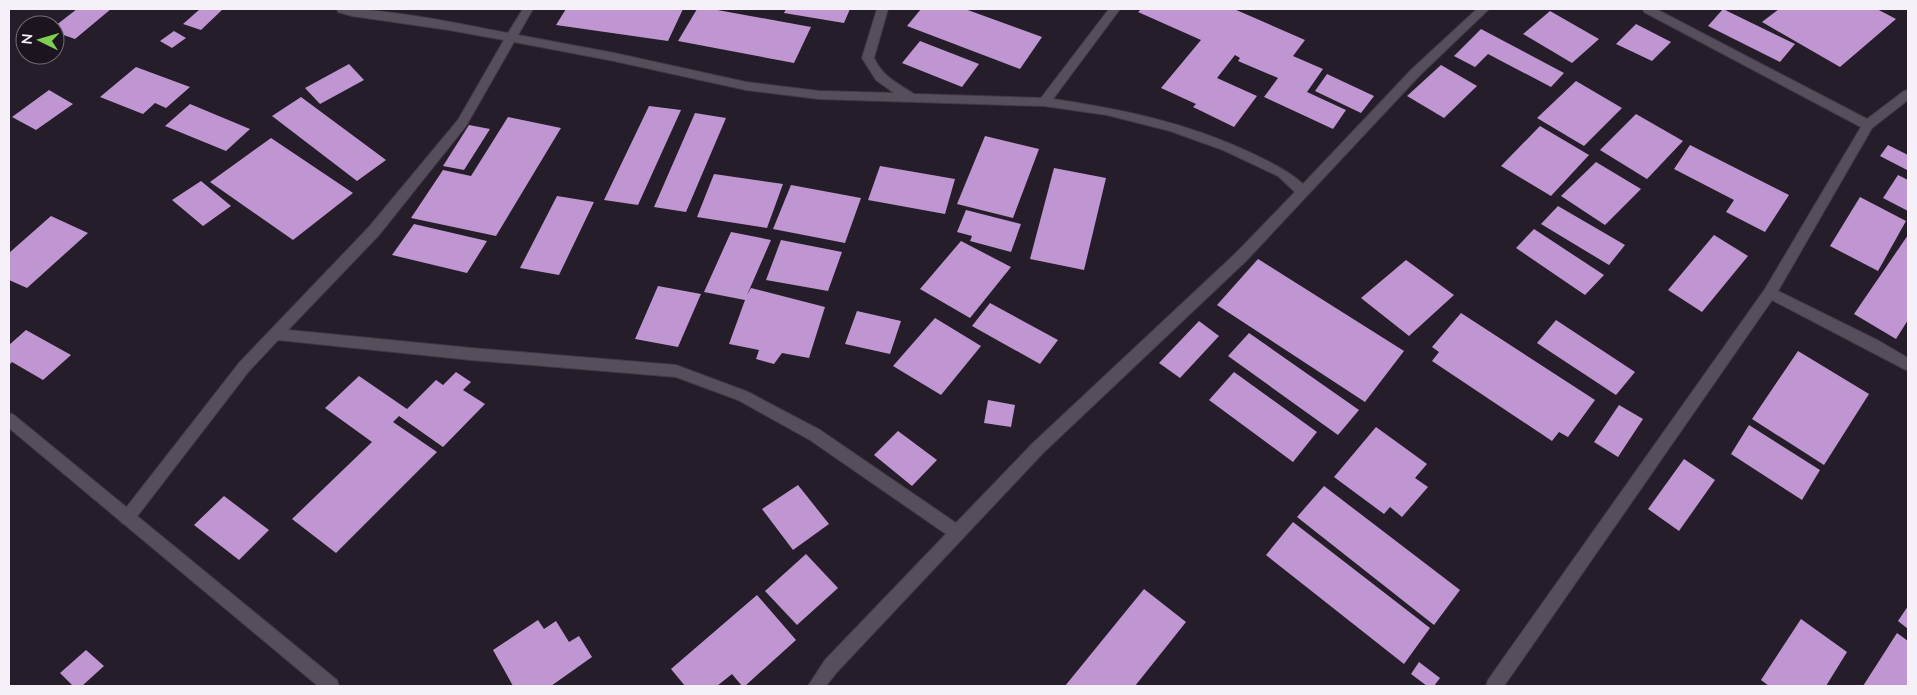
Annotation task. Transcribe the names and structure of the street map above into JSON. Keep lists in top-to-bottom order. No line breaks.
{"north":"left"}
